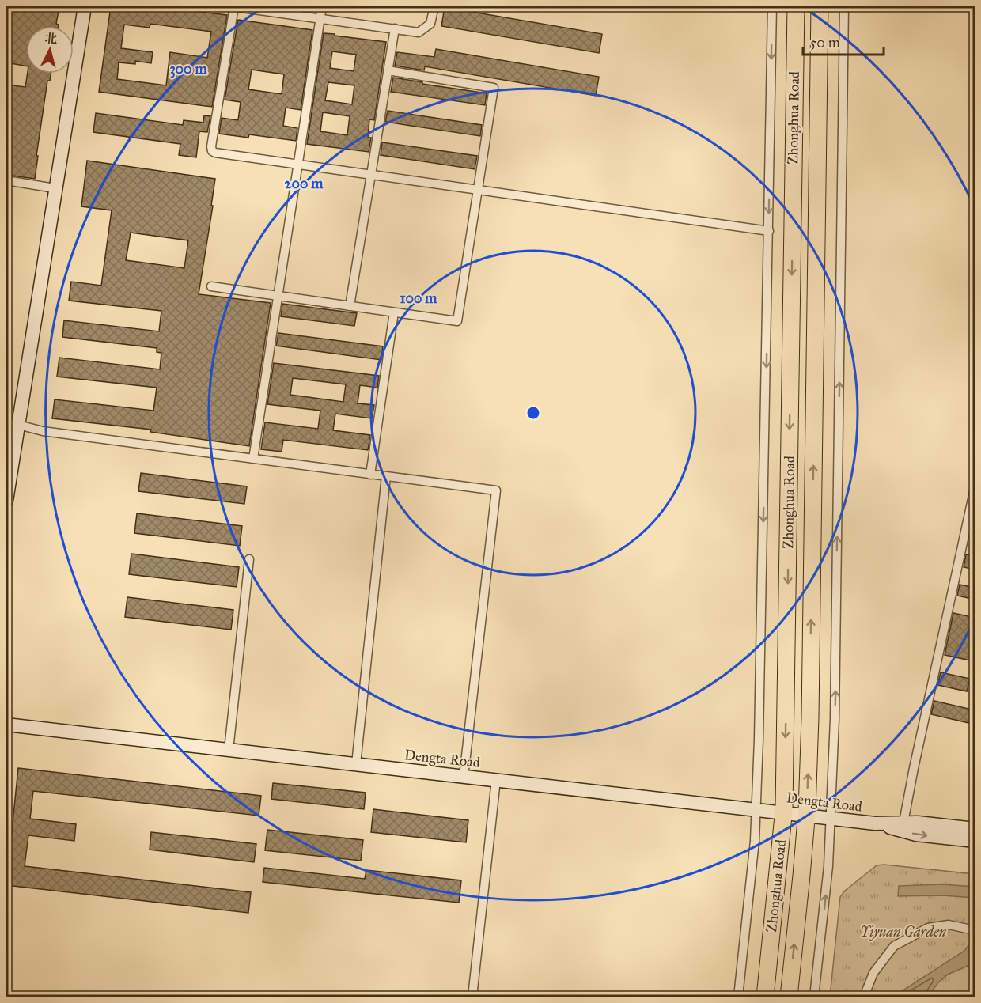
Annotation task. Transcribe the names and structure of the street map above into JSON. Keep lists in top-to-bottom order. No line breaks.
{"streets":{"highway":["Zhonghua Road"],"street":["Dengta Road"]},"crossings":[["Zhonghua Road","Dengta Road"]],"parks":["Yiyuan Garden"],"scale_bar":"50 m","north":"top","rings":["300 m","200 m","100 m"]}
